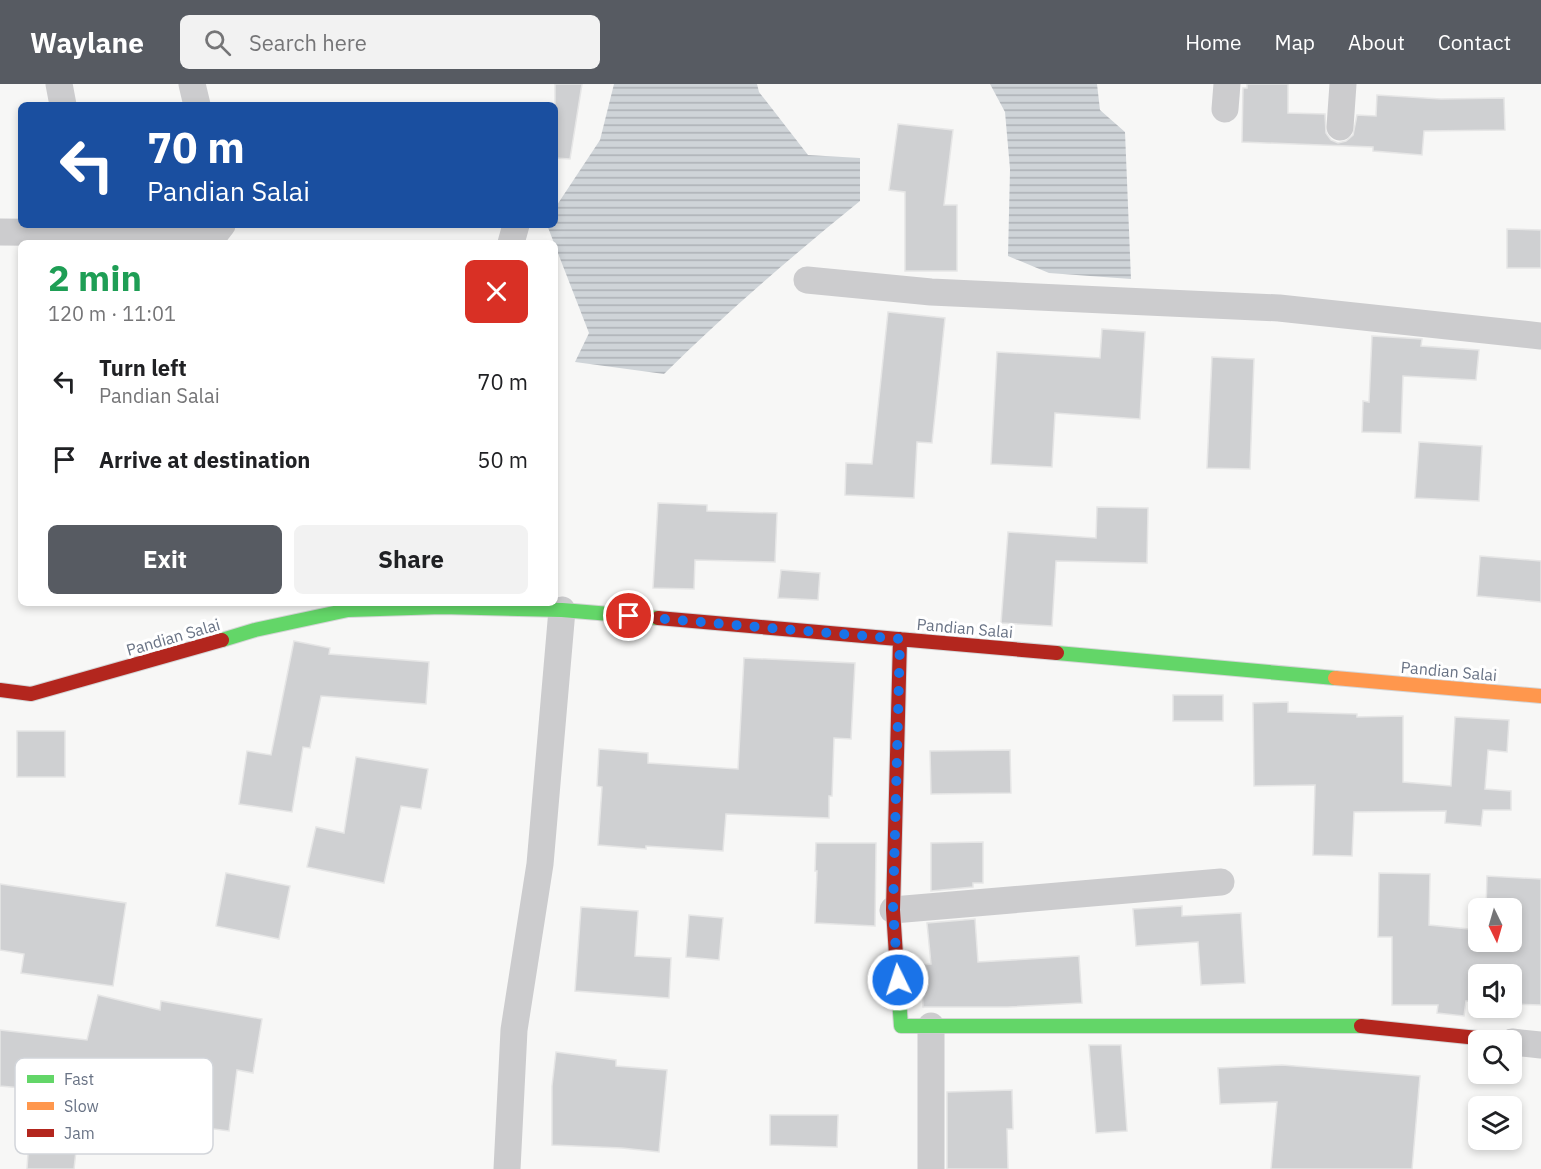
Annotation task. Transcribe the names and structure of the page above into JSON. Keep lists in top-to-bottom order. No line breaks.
{"streets":{"street":["Pandian Salai"]},"legend":["Fast","Slow","Jam"],"north":"bottom","page":{"header":"Waylane","search":"Search here","nav":["Home","Map","About","Contact"],"turn":["70 m","Pandian Salai"],"heading":["2 min","120 m · 11:01"],"list":[{"name":"Turn left","note":"Pandian Salai","value":"70 m"},{"name":"Arrive at destination","value":"50 m"}],"buttons":["Exit","Share"]}}
